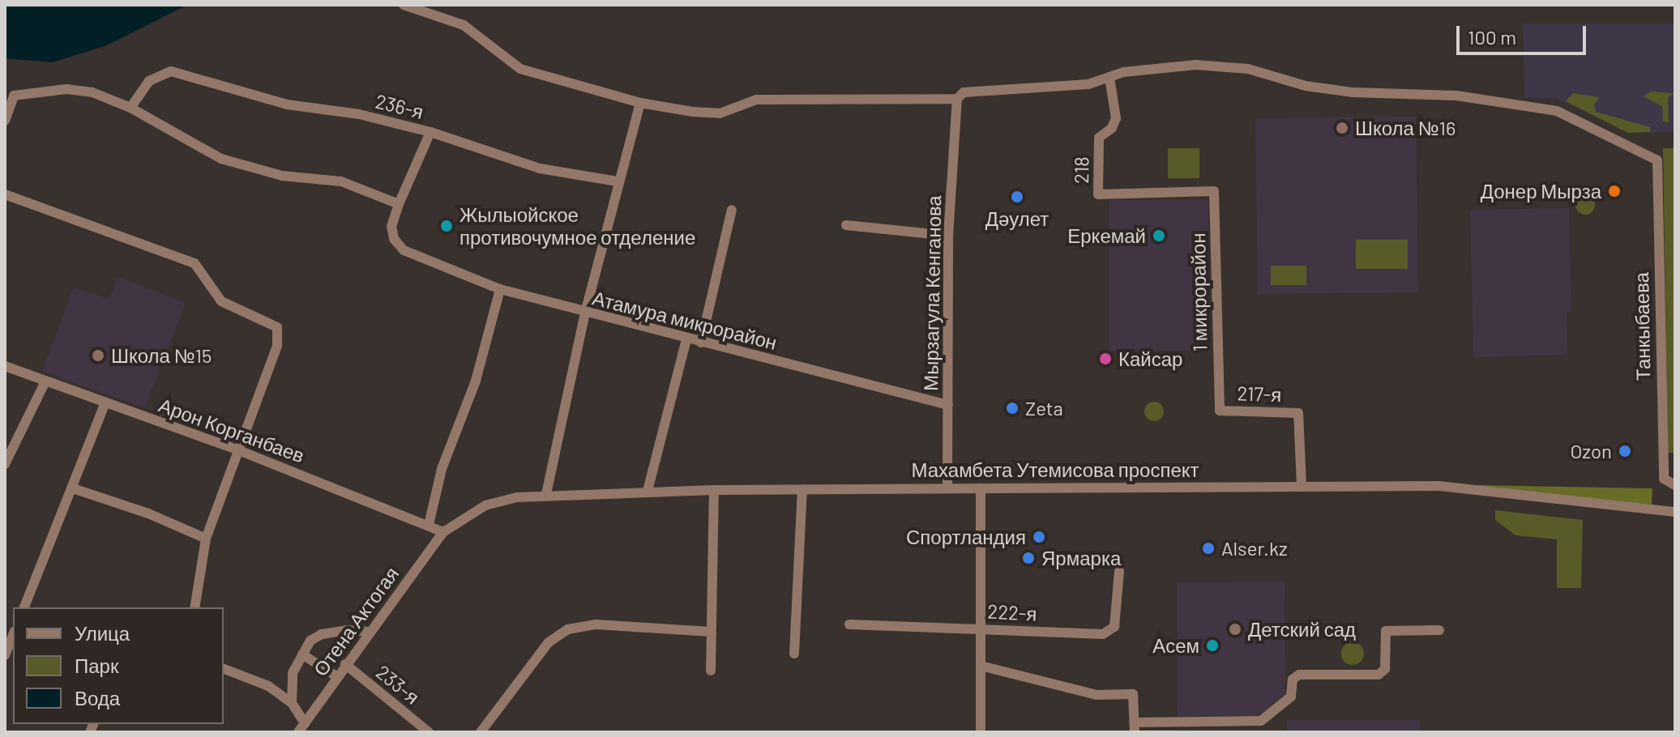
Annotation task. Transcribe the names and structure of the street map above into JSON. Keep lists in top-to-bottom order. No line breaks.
{"streets":{"street":["236-я","218","1 микрорайон","Мырзагула Кенганова","Атамура микрорайон","Танкыбаева","217-я","Арон Корганбаев","Махамбета Утемисова проспект","222-я","Отена Актогая","233-я"]},"crossings":[["218","1 микрорайон"],["218","Танкыбаева"],["1 микрорайон","217-я"],["Мырзагула Кенганова","Атамура микрорайон"],["Мырзагула Кенганова","Махамбета Утемисова проспект"],["217-я","Махамбета Утемисова проспект"],["Арон Корганбаев","Махамбета Утемисова проспект"],["Арон Корганбаев","Отена Актогая"],["Махамбета Утемисова проспект","Отена Актогая"],["Отена Актогая","233-я"]],"places":["Школа №16","Донер Мырза","Дәулет","Жылыойское противочумное отделение","Еркемай","Школа №15","Кайсар","Zeta","Ozon","Спортландия","Alser.kz","Ярмарка","Детский сад","Асем"],"legend":["Улица","Парк","Вода"],"scale_bar":"100 m"}
